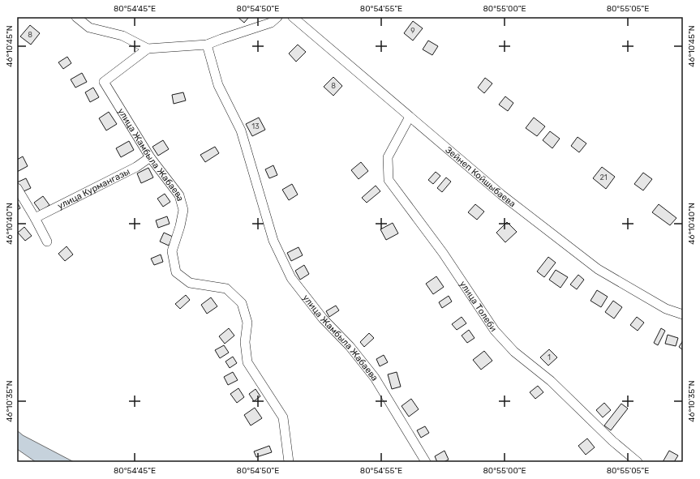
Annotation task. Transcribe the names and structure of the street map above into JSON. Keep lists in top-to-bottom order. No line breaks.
{"streets":{"street":["улица Жамбыла Жабаева","Зейнеп Койшыбаева","улица Курмангазы","улица Толеби"]},"crossings":[["улица Жамбыла Жабаева","улица Курмангазы"],["Зейнеп Койшыбаева","улица Толеби"]],"house_numbers":["9","8","8","13","21","1"],"coordinates":["80°54'45\"E","80°54'50\"E","80°54'55\"E","80°55'00\"E","80°55'05\"E","46°10'45\"N","46°10'40\"N","46°10'35\"N"]}
